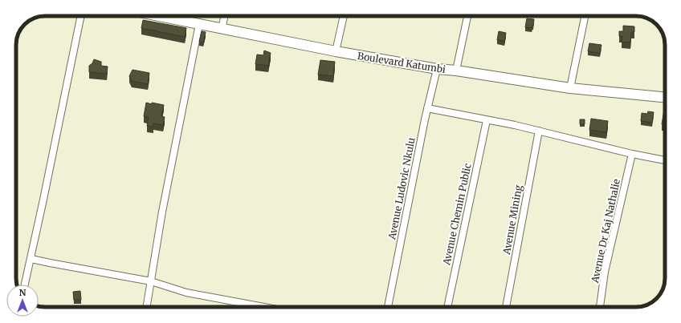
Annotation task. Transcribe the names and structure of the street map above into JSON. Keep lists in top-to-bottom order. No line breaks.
{"streets":{"street":["Boulevard Katumbi","Avenue Ludovic Nkulu","Avenue Chemin Public","Avenue Mining","Avenue Dr Kaj Nathalie"]},"crossings":[["Boulevard Katumbi","Avenue Ludovic Nkulu"]],"north":"top"}
